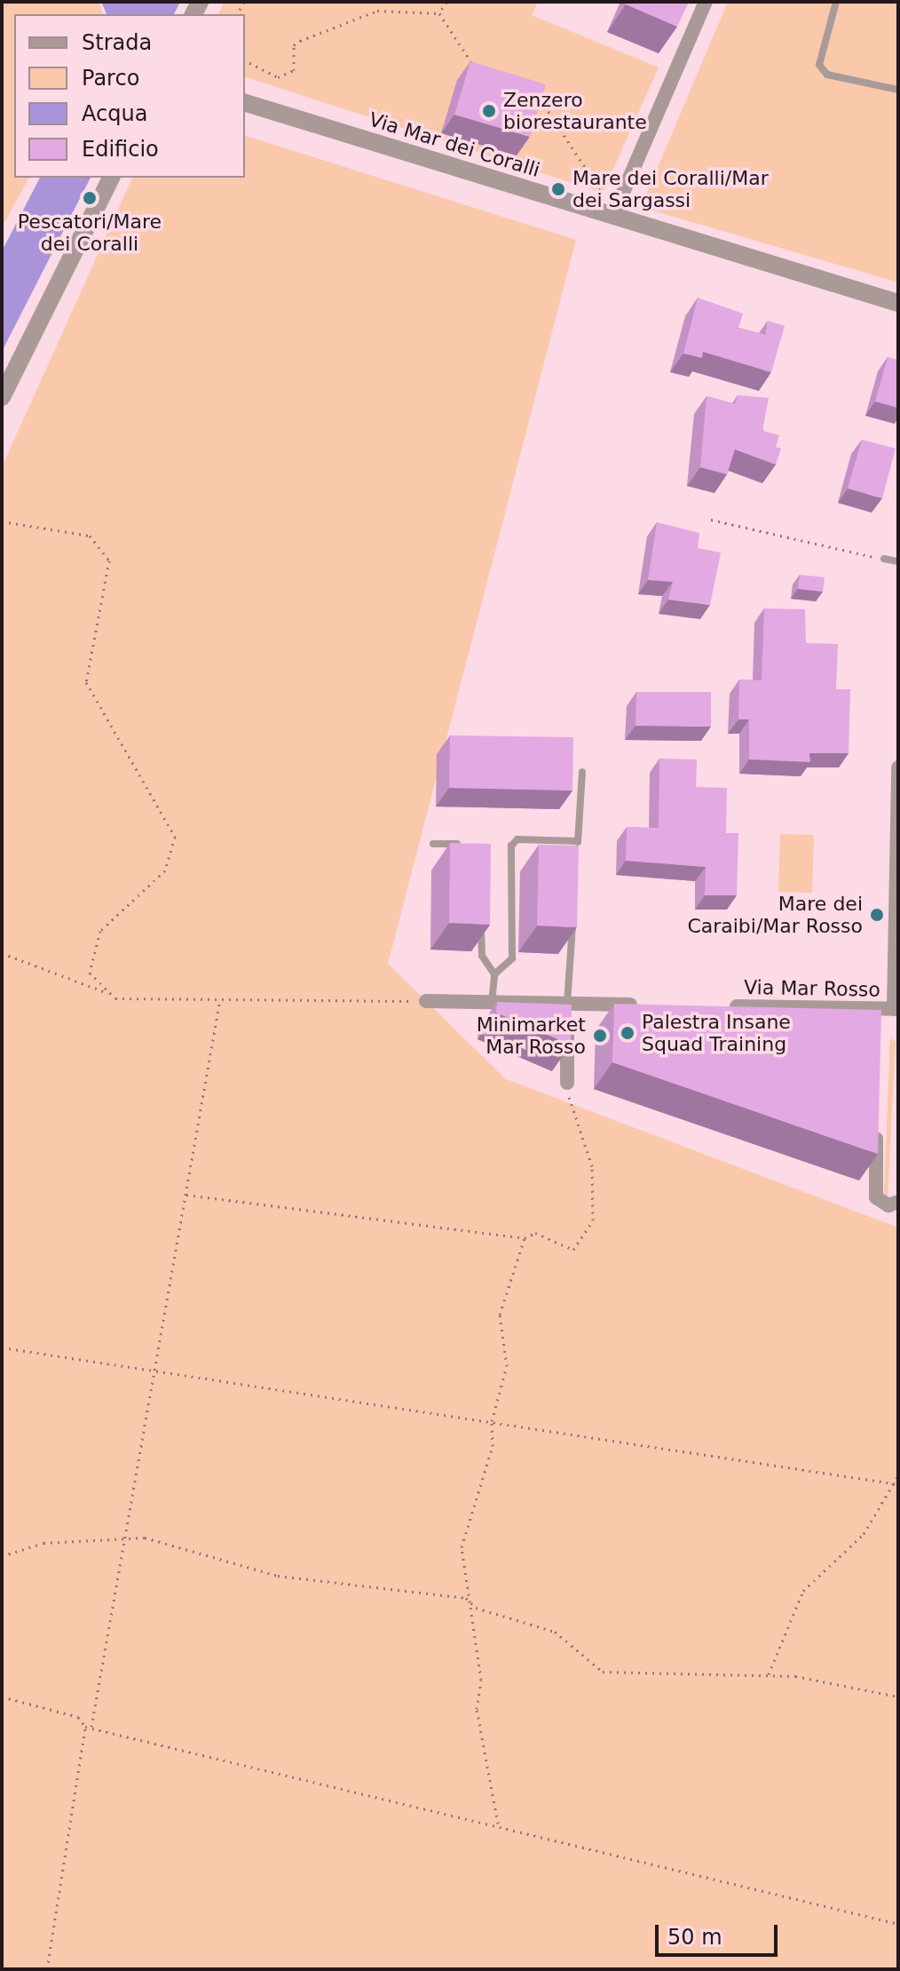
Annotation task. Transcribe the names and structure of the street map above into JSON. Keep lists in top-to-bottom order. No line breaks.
{"streets":{"street":["Via Mar dei Coralli","Via Mar Rosso"]},"places":["Zenzero biorestaurante","Mare dei Coralli/Mar dei Sargassi","Pescatori/Mare dei Coralli","Mare dei Caraibi/Mar Rosso","Palestra Insane Squad Training","Minimarket Mar Rosso"],"legend":["Strada","Parco","Acqua","Edificio"],"scale_bar":"50 m"}
